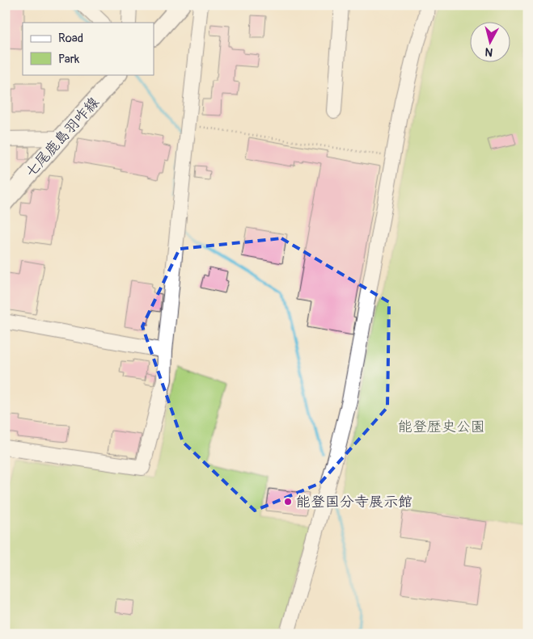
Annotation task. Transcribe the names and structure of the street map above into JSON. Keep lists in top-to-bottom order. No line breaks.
{"streets":{"main road":["七尾鹿島羽咋線"]},"parks":["能登歴史公園"],"places":["能登国分寺展示館"],"legend":["Road","Park"],"north":"bottom"}
